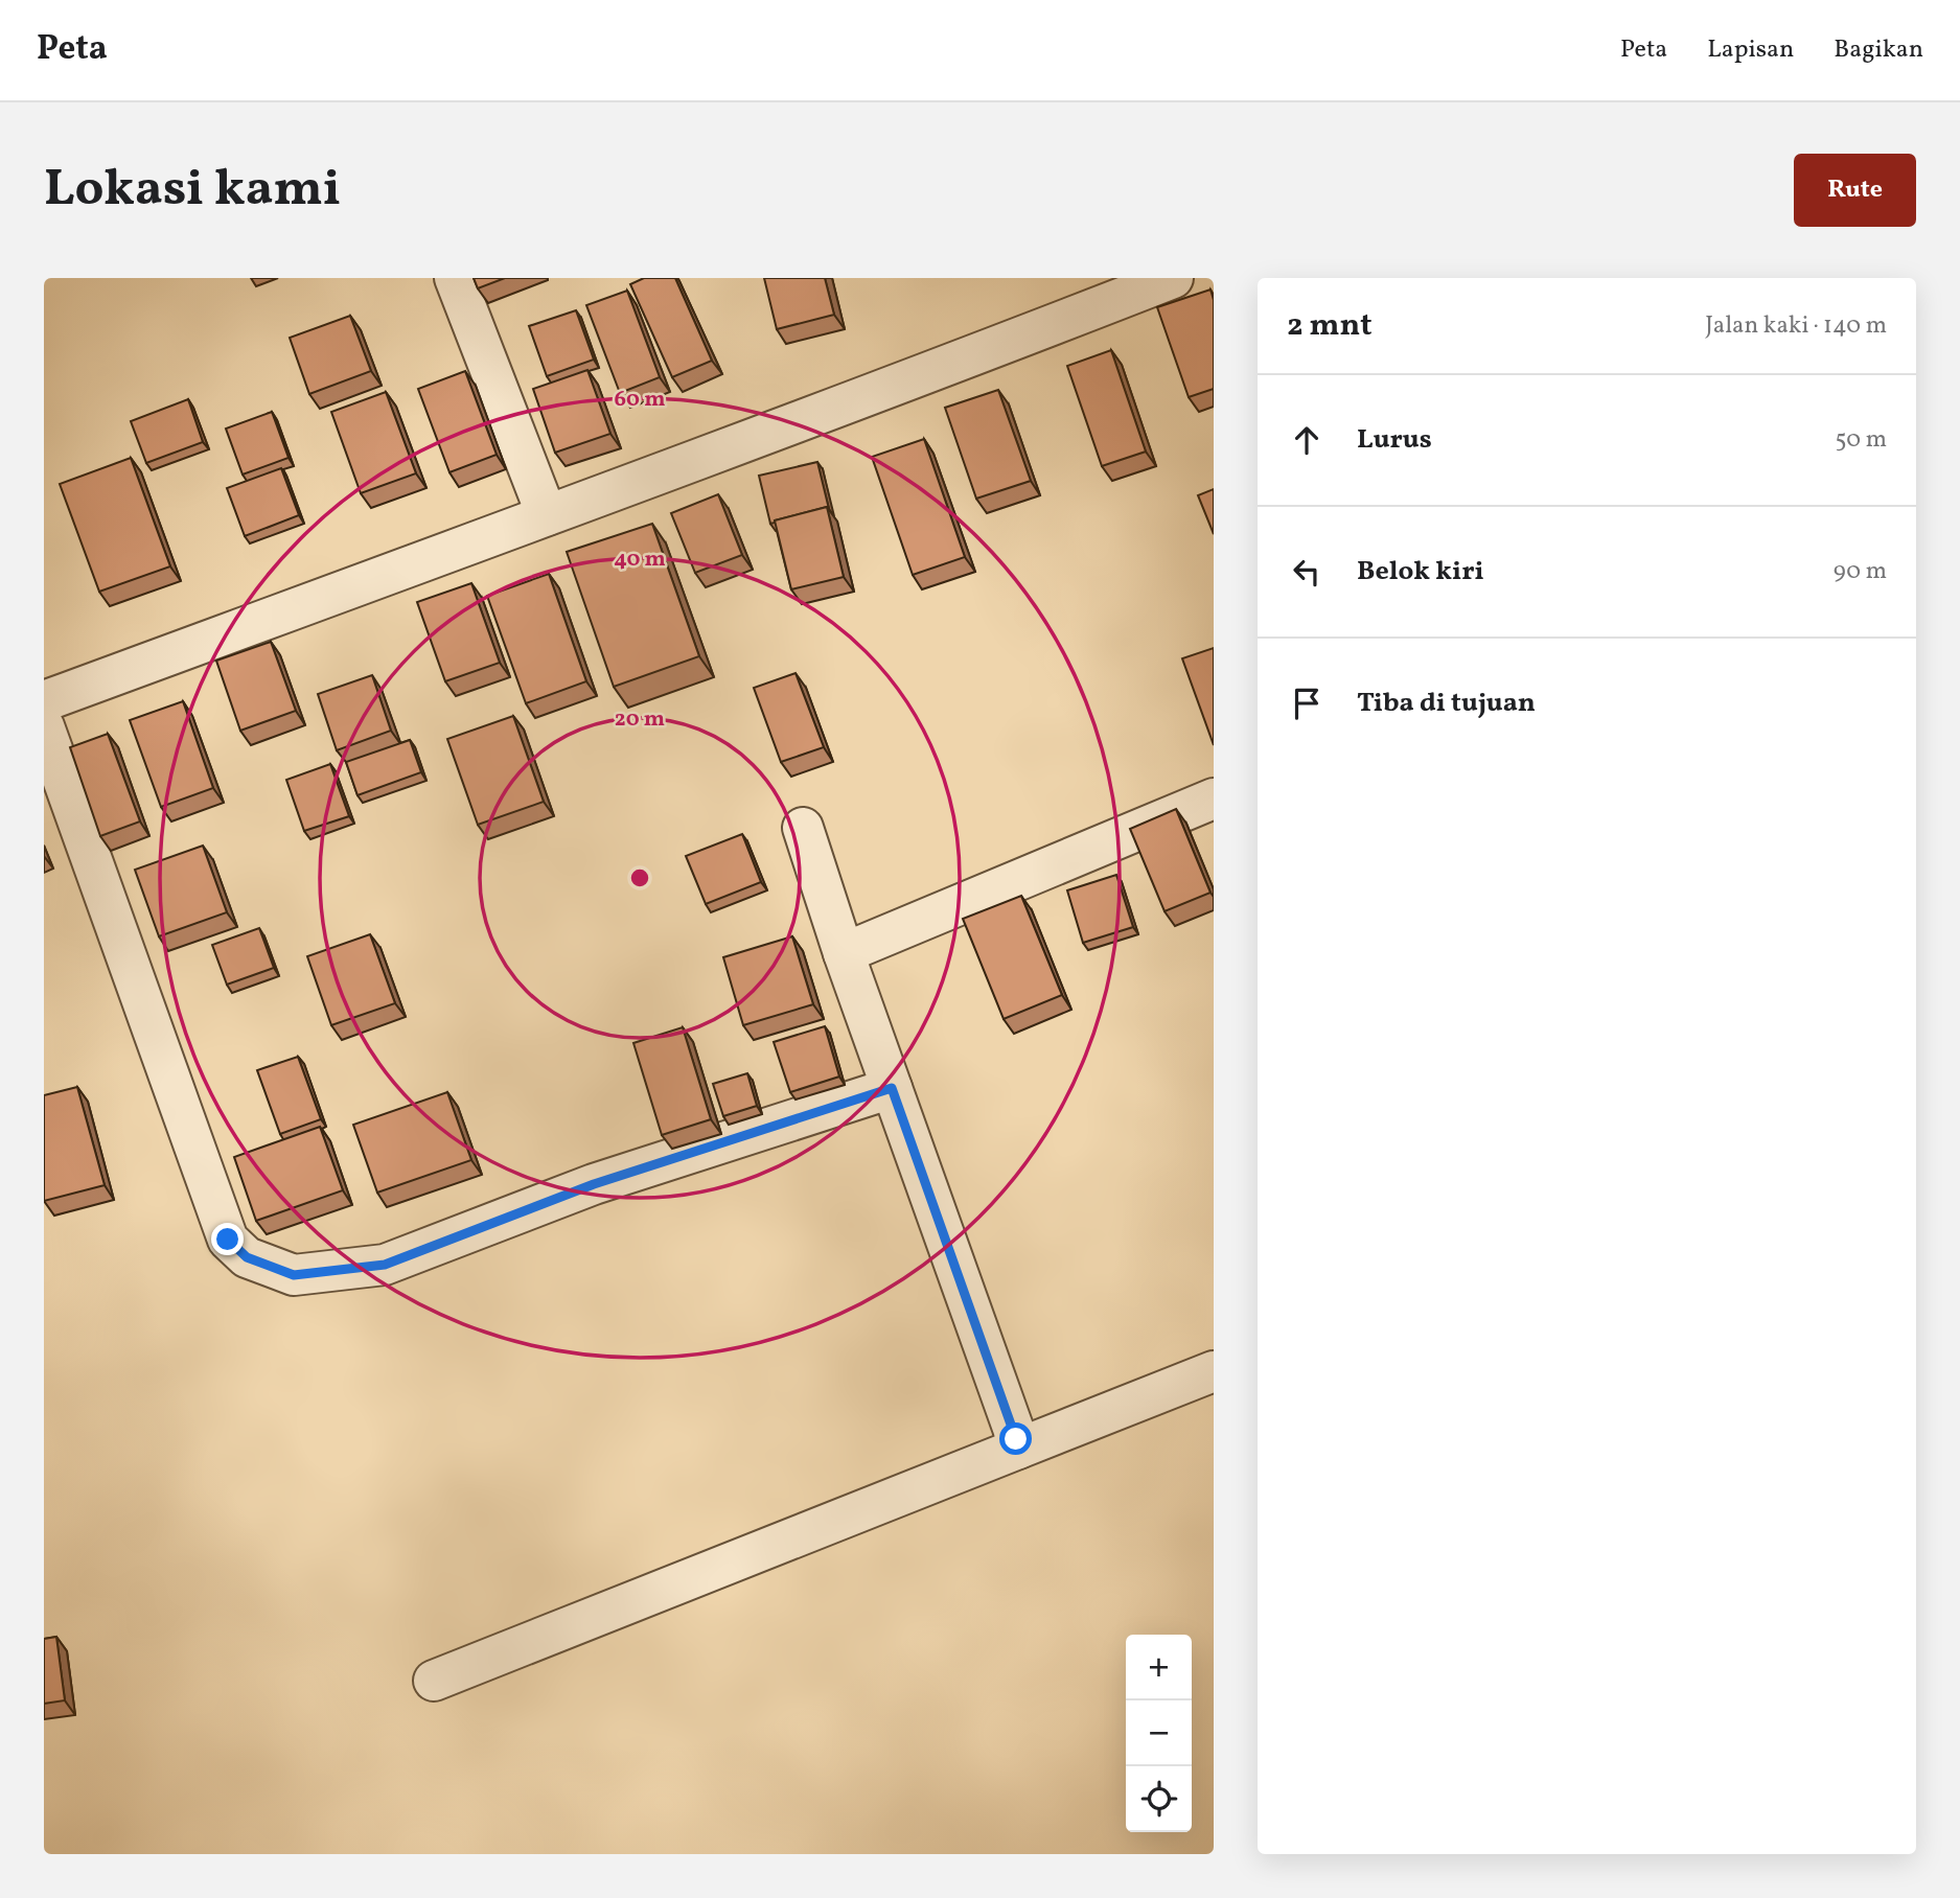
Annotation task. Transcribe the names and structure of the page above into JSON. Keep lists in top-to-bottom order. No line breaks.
{"page":{"header":"Peta","nav":["Peta","Lapisan","Bagikan"],"buttons":"Rute","title":"Lokasi kami","heading":["2 mnt","Jalan kaki · 140 m"],"list":[["Lurus","50 m"],["Belok kiri","90 m"],"Tiba di tujuan"],"map_buttons":["+","−"]},"rings":["60 m","40 m","20 m"]}
